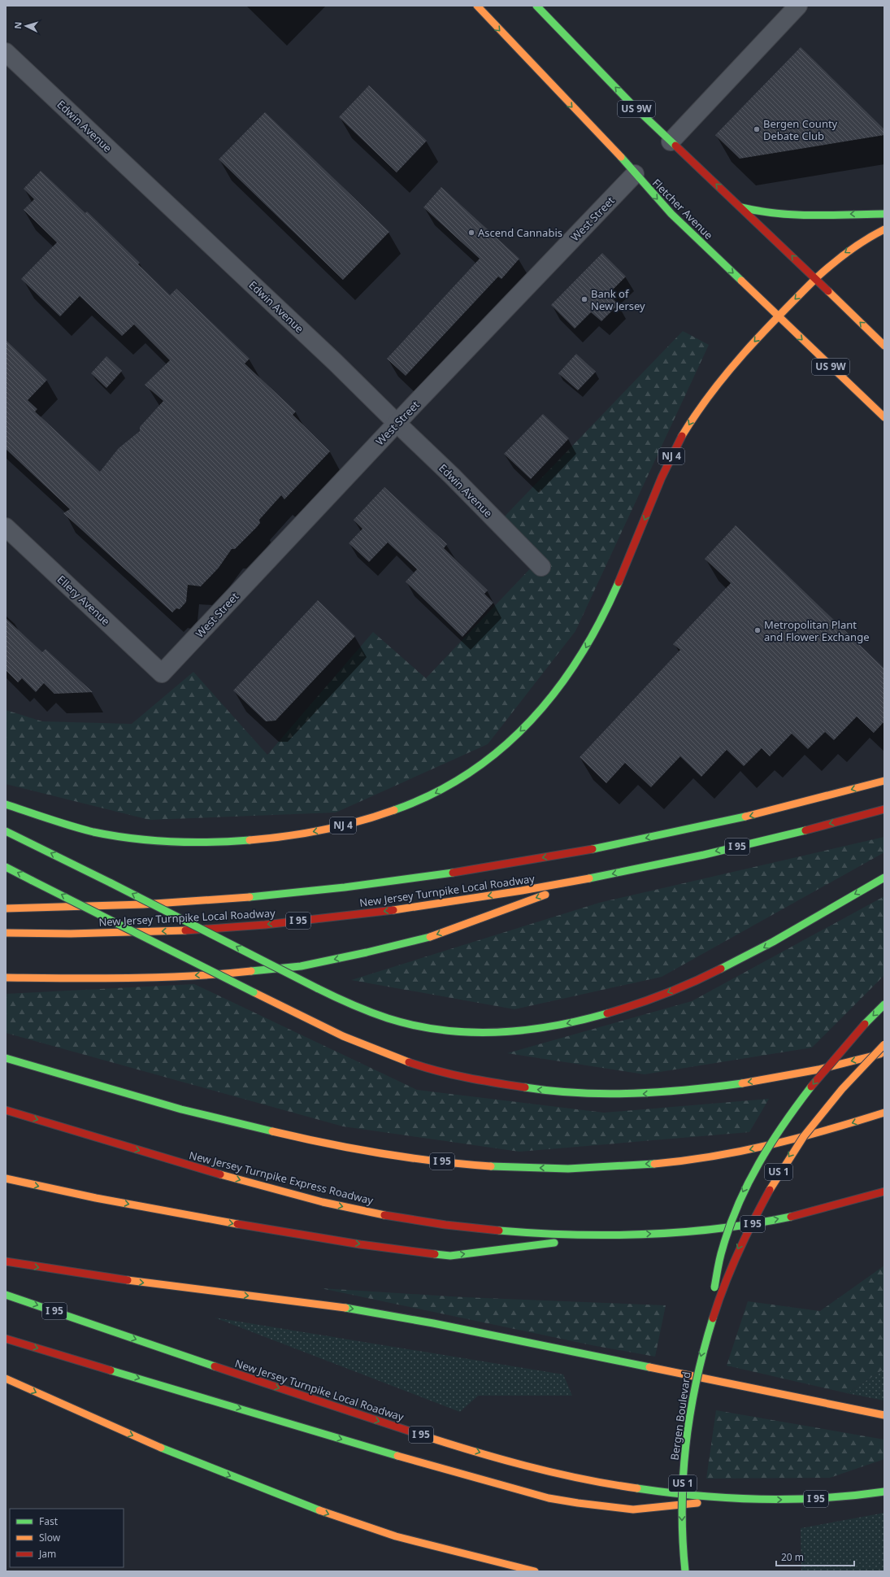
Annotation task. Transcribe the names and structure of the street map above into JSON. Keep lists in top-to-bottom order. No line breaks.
{"streets":{"main road":["US 9W","Fletcher Avenue","NJ 4","I 95","New Jersey Turnpike Local Roadway","US 1","New Jersey Turnpike Express Roadway","Bergen Boulevard"],"street":["Edwin Avenue","West Street","Ellery Avenue"]},"crossings":[["US 9W","NJ 4"],["Edwin Avenue","West Street"],["Fletcher Avenue","West Street"],["Fletcher Avenue","NJ 4"],["West Street","Ellery Avenue"],["US 1","Bergen Boulevard"]],"one_way":["Bergen Boulevard"],"places":["Bergen County Debate Club","Ascend Cannabis","Bank of New Jersey","Metropolitan Plant and Flower Exchange"],"legend":["Fast","Slow","Jam"],"scale_bar":"20 m","north":"left"}
